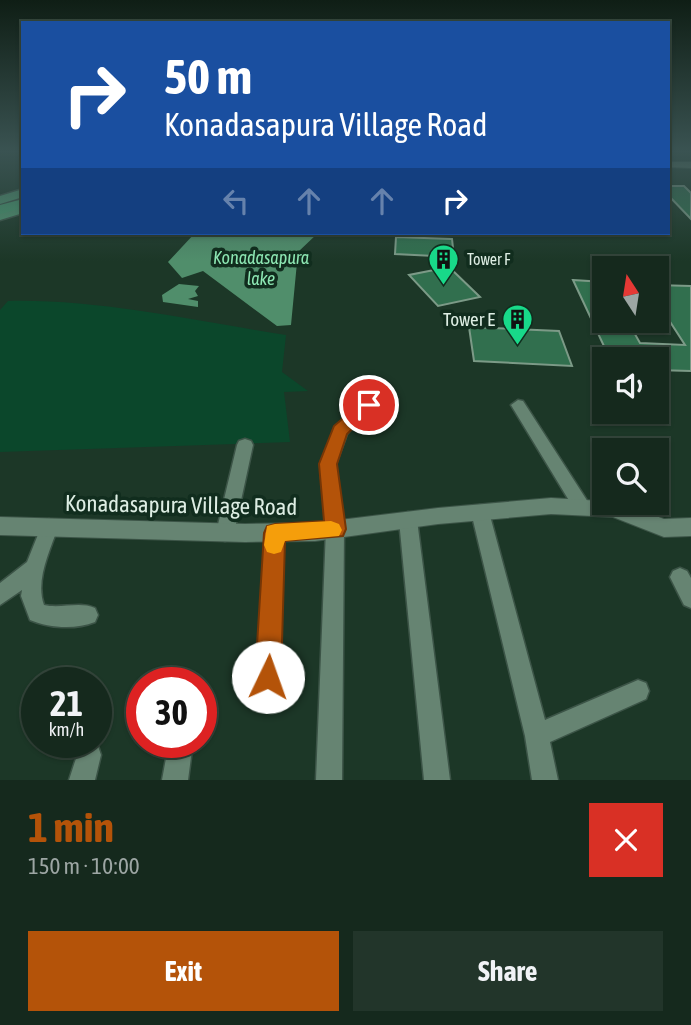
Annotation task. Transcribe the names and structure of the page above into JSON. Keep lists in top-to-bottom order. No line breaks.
{"streets":{"street":["Konadasapura Village Road"]},"water":["Konadasapura lake"],"places":{"building":["Tower F","Tower E"]},"north":"top","page":{"turn":["50 m","Konadasapura Village Road"],"speed":"21 km/h","limit":"30","heading":["1 min","150 m · 10:00"],"buttons":["Exit","Share"]}}
